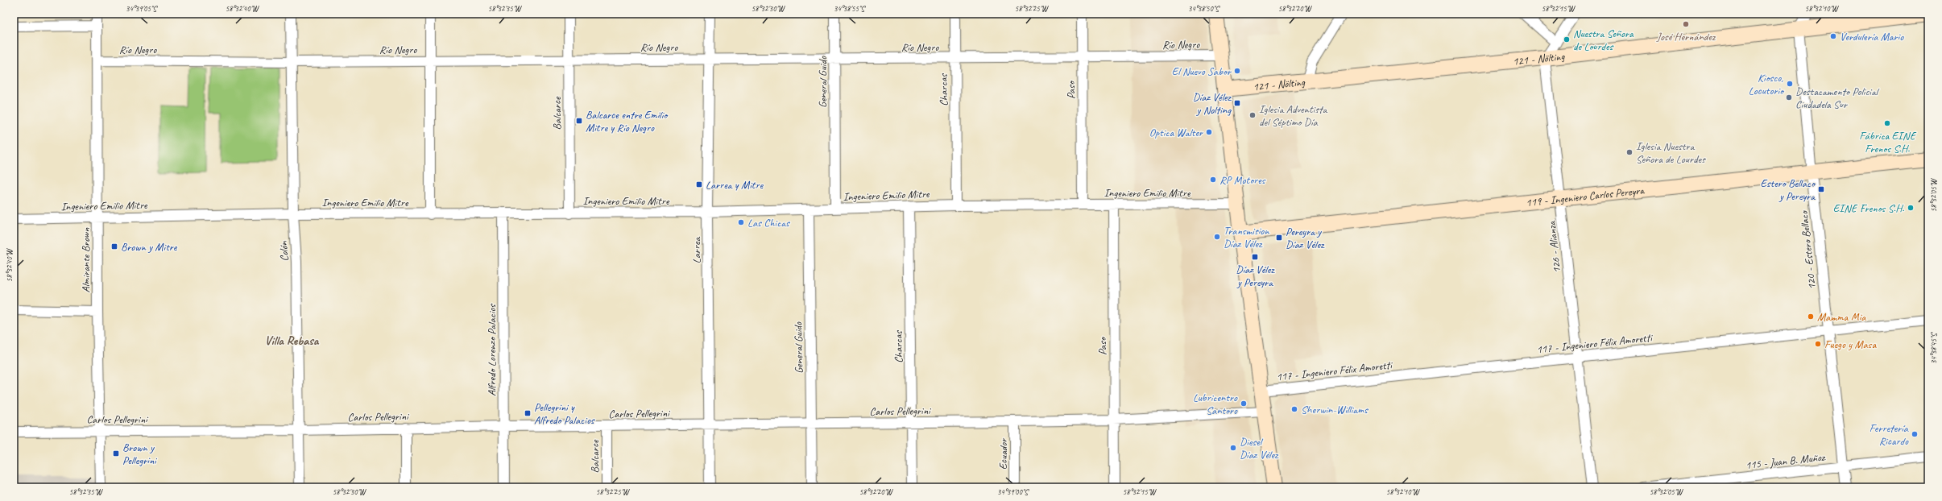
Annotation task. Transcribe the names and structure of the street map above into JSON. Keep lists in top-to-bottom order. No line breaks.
{"streets":{"street":["Río Negro","121 - Nölting","General Guido","Charcas","Paso","Balcarce","Ingeniero Emilio Mitre","119 - Ingeniero Carlos Pereyra","126 - Alianza","Larrea","120 - Estero Bellaco","Colón","Almirante Brown","117 - Ingeniero Félix Amoretti","Alfredo Lorenzo Palacios","Carlos Pellegrini","Ecuador","115 - Juan B. Muñoz"]},"crossings":[["Río Negro","General Guido"],["Río Negro","Charcas"],["Río Negro","Paso"],["Río Negro","Balcarce"],["Río Negro","Larrea"],["Río Negro","Colón"],["Río Negro","Almirante Brown"],["121 - Nölting","126 - Alianza"],["121 - Nölting","120 - Estero Bellaco"],["General Guido","Ingeniero Emilio Mitre"],["General Guido","Carlos Pellegrini"],["Charcas","Ingeniero Emilio Mitre"],["Charcas","Carlos Pellegrini"],["Paso","Ingeniero Emilio Mitre"],["Paso","Carlos Pellegrini"],["Balcarce","Ingeniero Emilio Mitre"],["Balcarce","Carlos Pellegrini"],["Ingeniero Emilio Mitre","Larrea"],["Ingeniero Emilio Mitre","Colón"],["Ingeniero Emilio Mitre","Almirante Brown"],["Ingeniero Emilio Mitre","Alfredo Lorenzo Palacios"],["119 - Ingeniero Carlos Pereyra","126 - Alianza"],["119 - Ingeniero Carlos Pereyra","120 - Estero Bellaco"],["126 - Alianza","117 - Ingeniero Félix Amoretti"],["Larrea","Carlos Pellegrini"],["120 - Estero Bellaco","117 - Ingeniero Félix Amoretti"],["120 - Estero Bellaco","115 - Juan B. Muñoz"],["Colón","Carlos Pellegrini"],["Almirante Brown","Carlos Pellegrini"],["Alfredo Lorenzo Palacios","Carlos Pellegrini"],["Carlos Pellegrini","Ecuador"]],"districts":["Villa Rebasa"],"places":{"other":["José Hernández","Verdulería Mario","Nuestra Señora de Lourdes","El Nuevo Sabor","Kiosco, Locutorio","Destacamento Policial Ciudadela Sur","Iglesia Adventista del Séptimo Día","Fábrica EINE Frenos S.H.","Optica Walter","Iglesia Nuestra Señora de Lourdes","RP Motores","EINE Frenos S.H.","Las Chicas","Transmision Díaz Vélez","Mamma Mia","Fuego y Masa","Lubricentro Santoro","Sherwin-Williams","Ferretería Ricardo","Diesel Díaz Vélez"],"transit":["Díaz Vélez y Nolting","Balcarce entre Emilio Mitre y Río Negro","Larrea y Mitre","Estero Bellaco y Pereyra","Pereyra y Díaz Vélez","Brown y Mitre","Díaz Vélez y Pereyra","Pellegrini y Alfredo Palacios","Brown y Pellegrini"]},"coordinates":["34°39'05\"S","58°32'40\"W","58°32'35\"W","58°32'30\"W","34°38'55\"S","58°32'25\"W","34°38'50\"S","58°32'20\"W","58°32'15\"W","58°32'10\"W","58°32'05\"W","34°38'45\"S","34°39'00\"S"]}
